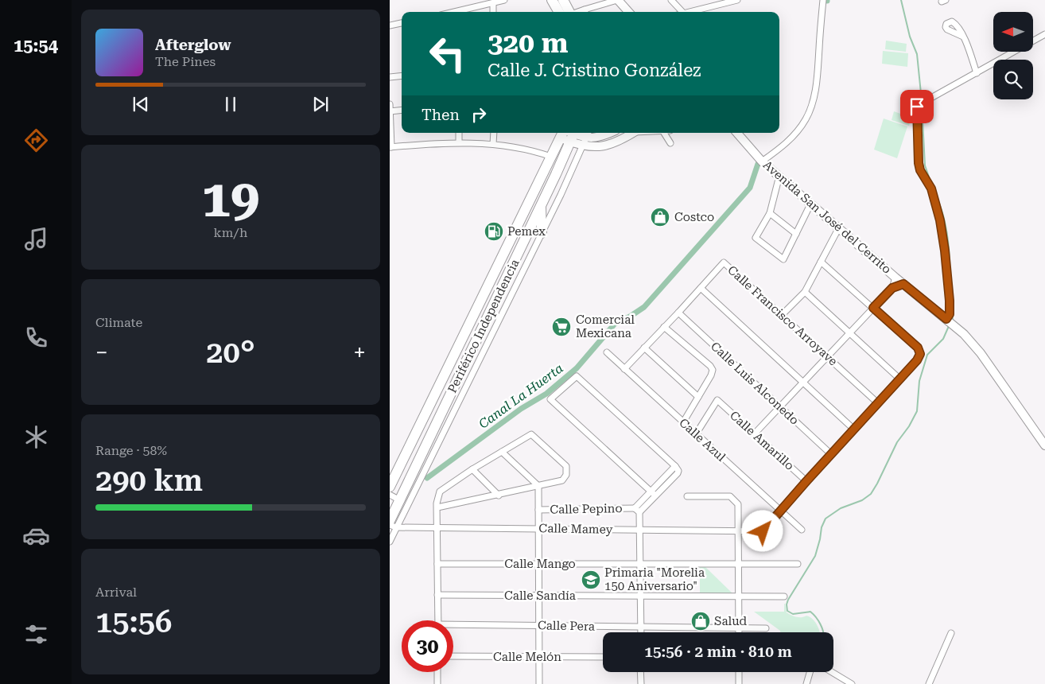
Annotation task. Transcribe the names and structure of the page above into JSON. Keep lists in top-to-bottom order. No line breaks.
{"streets":{"highway":["Periférico Independencia"],"street":["Avenida San José del Cerrito","Calle Francisco Arroyave","Calle Luis Alconedo","Calle Azul","Calle Amarillo","Calle Pepino","Calle Mamey","Calle Mango","Calle Sandía","Calle Pera","Calle Melón"]},"crossings":[["Calle Francisco Arroyave","Calle Luis Alconedo"],["Calle Francisco Arroyave","Calle Azul"],["Periférico Independencia","Calle Mamey"],["Calle Azul","Calle Amarillo"],["Calle Azul","Calle Mamey"]],"water":["Canal La Huerta"],"places":{"shop":["Costco","Salud"],"fuel station":["Pemex"],"supermarket":["Comercial Mexicana"],"school or university":["Primaria \"Morelia 150 Aniversario\""]},"north":"left","page":{"tabs":"15:54","turn":["320 m","Calle J. Cristino González"],"song":["Afterglow","The Pines"],"then":"Then","tile":[["19","km/h"],"Climate",["Range · 58%","290 km"],["Arrival","15:56"]],"heat":["−","20°","+"],"limit":"30","trip":"15:56 · 2 min · 810 m"}}
